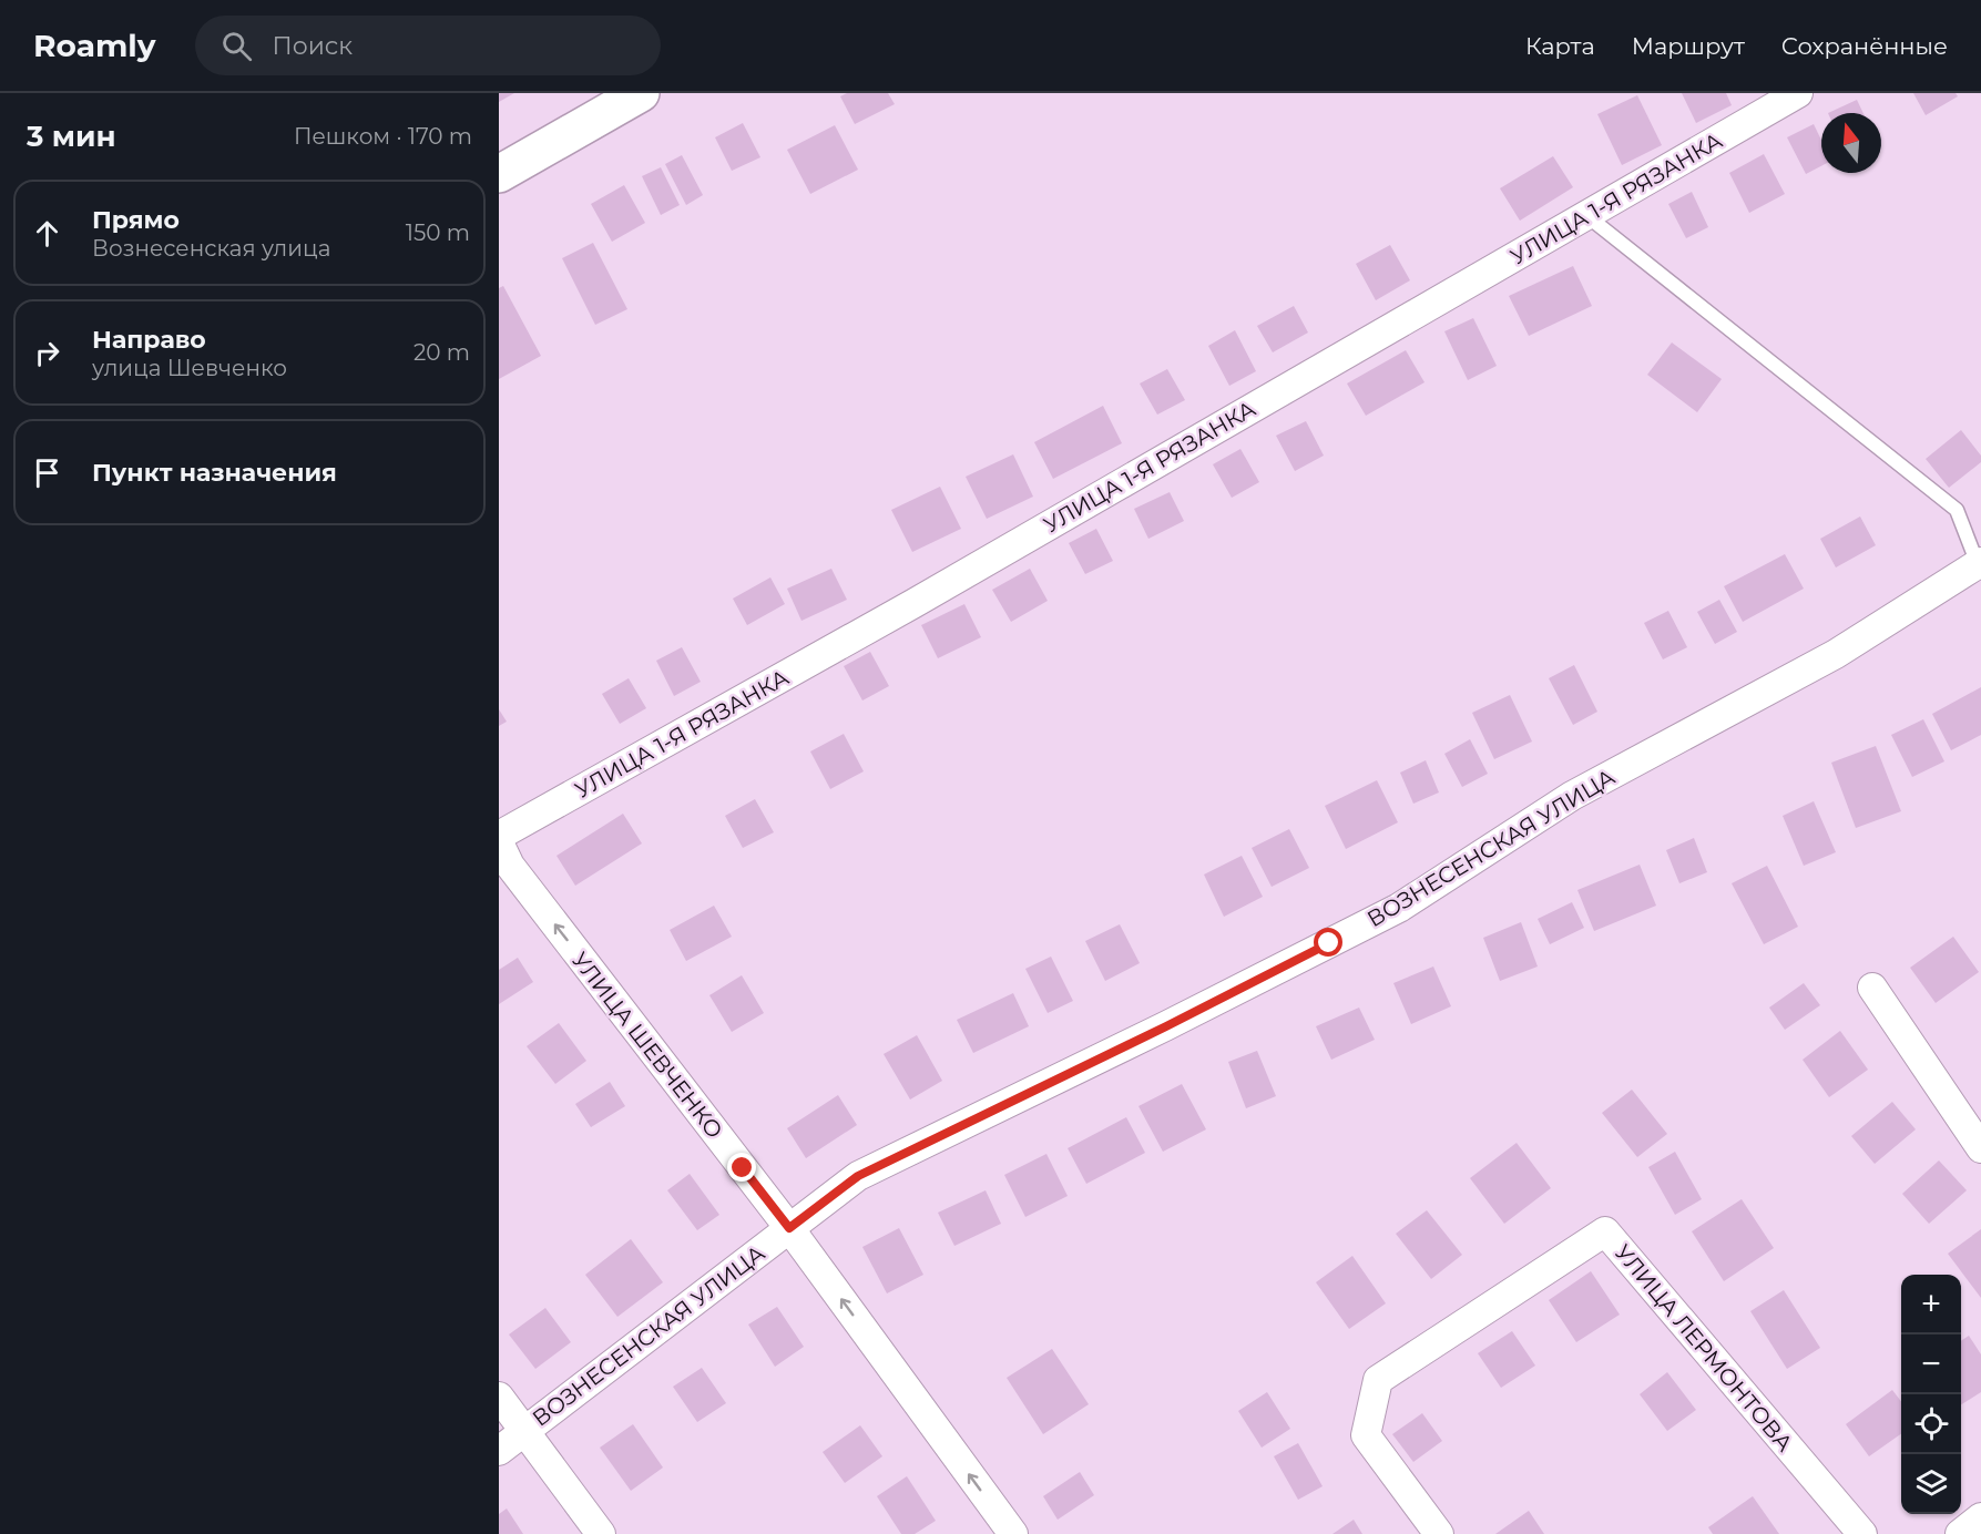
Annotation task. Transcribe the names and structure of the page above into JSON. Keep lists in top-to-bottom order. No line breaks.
{"streets":{"street":["УЛИЦА 1-Я РЯЗАНКА","ВОЗНЕСЕНСКАЯ УЛИЦА","УЛИЦА ШЕВЧЕНКО","УЛИЦА ЛЕРМОНТОВА"]},"crossings":[["ВОЗНЕСЕНСКАЯ УЛИЦА","УЛИЦА ШЕВЧЕНКО"]],"one_way":["УЛИЦА ШЕВЧЕНКО"],"north":"top","page":{"header":"Roamly","search":"Поиск","nav":["Карта","Маршрут","Сохранённые"],"heading":["3 мин","Пешком · 170 m"],"list":[["Прямо","Вознесенская улица","150 m"],["Направо","улица Шевченко","20 m"],"Пункт назначения"],"map_buttons":["+","−"]}}
